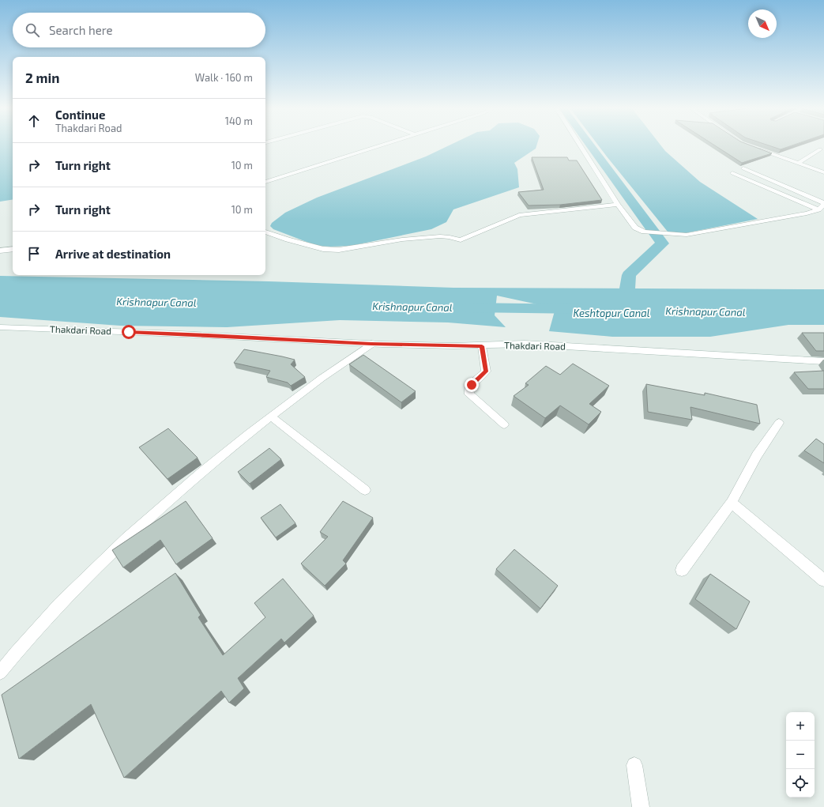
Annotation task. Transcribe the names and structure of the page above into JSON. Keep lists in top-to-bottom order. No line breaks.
{"streets":{"street":["Thakdari Road"]},"water":["Krishnapur Canal","Keshtopur Canal"],"north":"bottom right","page":{"search":"Search here","heading":["2 min","Walk · 160 m"],"list":[["Continue","Thakdari Road","140 m"],["Turn right","10 m"],["Turn right","10 m"],"Arrive at destination"],"map_buttons":["+","−"]}}
